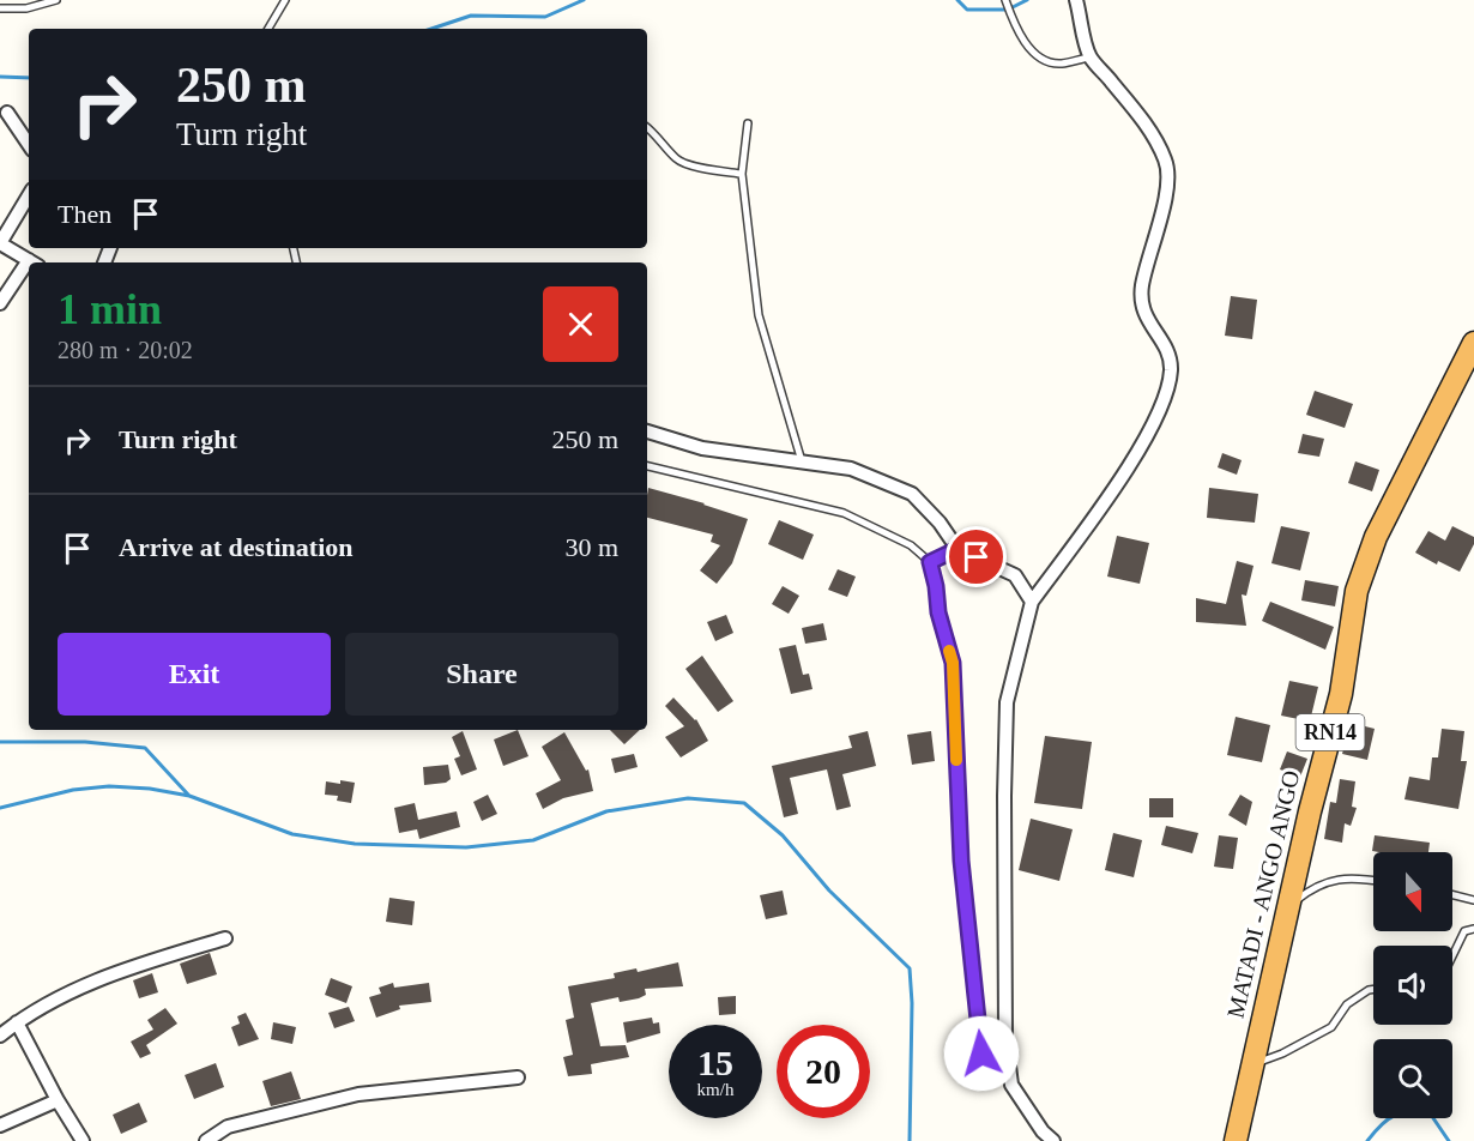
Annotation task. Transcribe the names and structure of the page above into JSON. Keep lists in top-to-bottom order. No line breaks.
{"streets":{"highway":["RN14","MATADI - ANGO ANGO"]},"north":"bottom","page":{"turn":["250 m","Turn right"],"then":"Then","heading":["1 min","280 m · 20:02"],"list":[{"name":"Turn right","value":"250 m"},{"name":"Arrive at destination","value":"30 m"}],"buttons":["Exit","Share"],"speed":"15 km/h","limit":"20"}}
